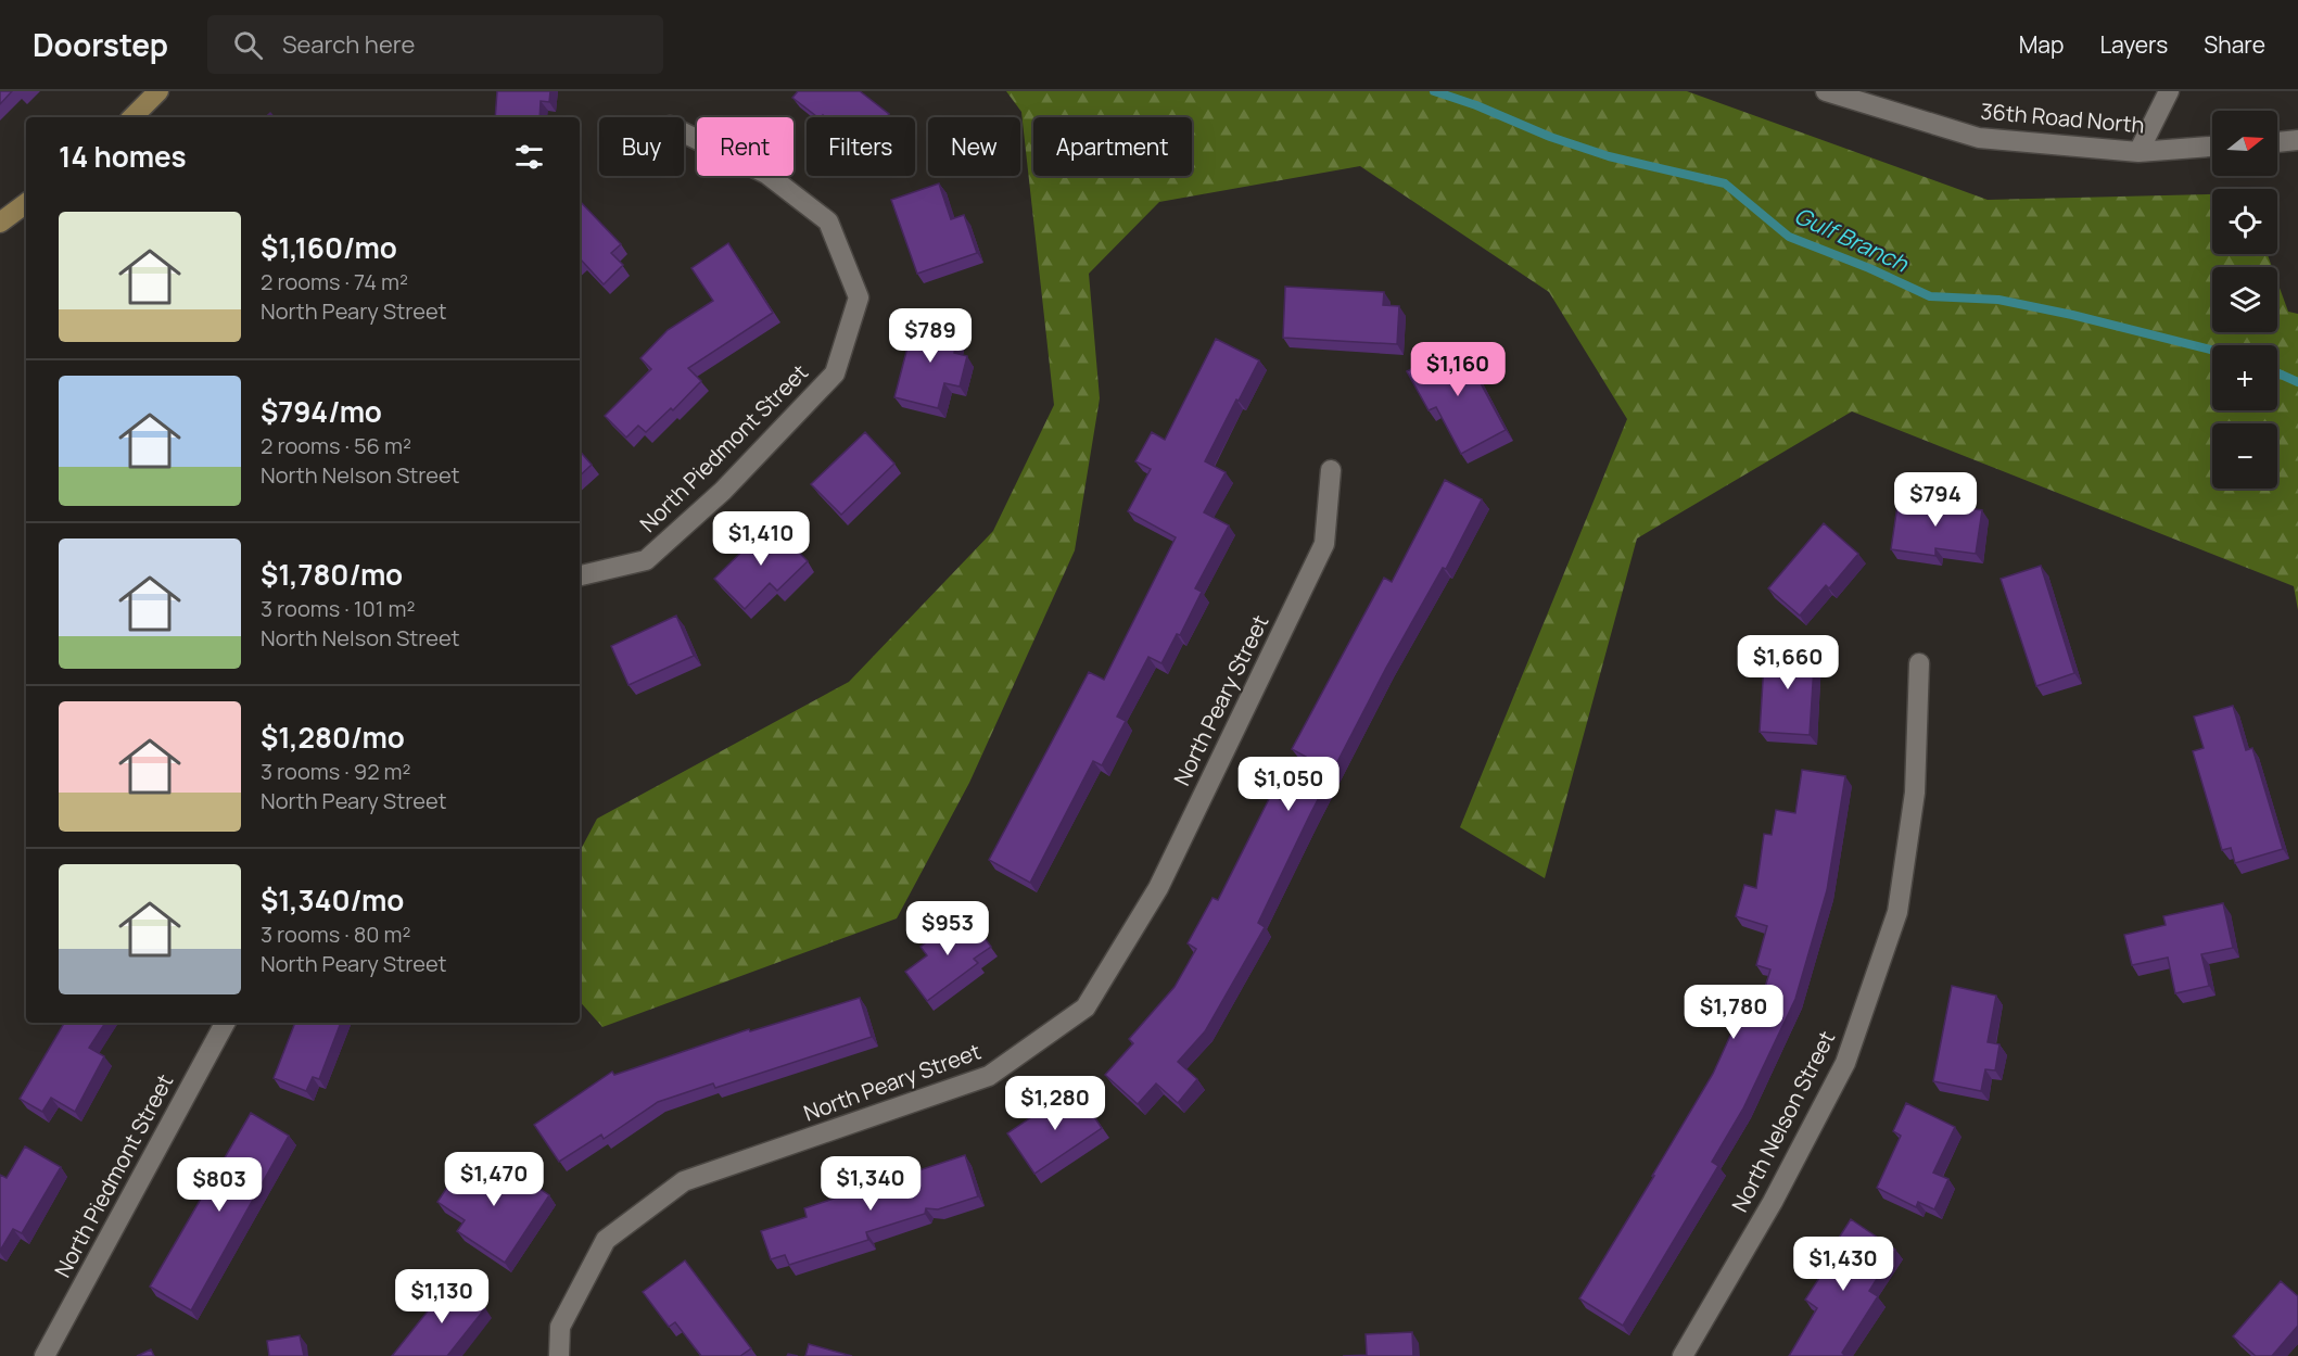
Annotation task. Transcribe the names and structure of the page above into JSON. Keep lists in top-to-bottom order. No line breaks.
{"streets":{"street":["36th Road North","North Piedmont Street","North Peary Street","North Nelson Street"]},"water":["Gulf Branch"],"north":"right","page":{"header":"Doorstep","search":"Search here","nav":["Map","Layers","Share"],"map_buttons":["+","−"],"chip":["Buy","Rent","Filters","New","Apartment"],"heading":"14 homes","list":[{"name":"$1,160/mo","note":"2 rooms · 74 m² · North Peary Street"},{"name":"$794/mo","note":"2 rooms · 56 m² · North Nelson Street"},{"name":"$1,780/mo","note":"3 rooms · 101 m² · North Nelson Street"},{"name":"$1,280/mo","note":"3 rooms · 92 m² · North Peary Street"},{"name":"$1,340/mo","note":"3 rooms · 80 m² · North Peary Street"}],"price":["$789","$1,160","$794","$1,410","$1,660","$1,050","$953","$1,780","$1,280","$1,470","$1,340","$803","$1,430","$1,130"]}}
